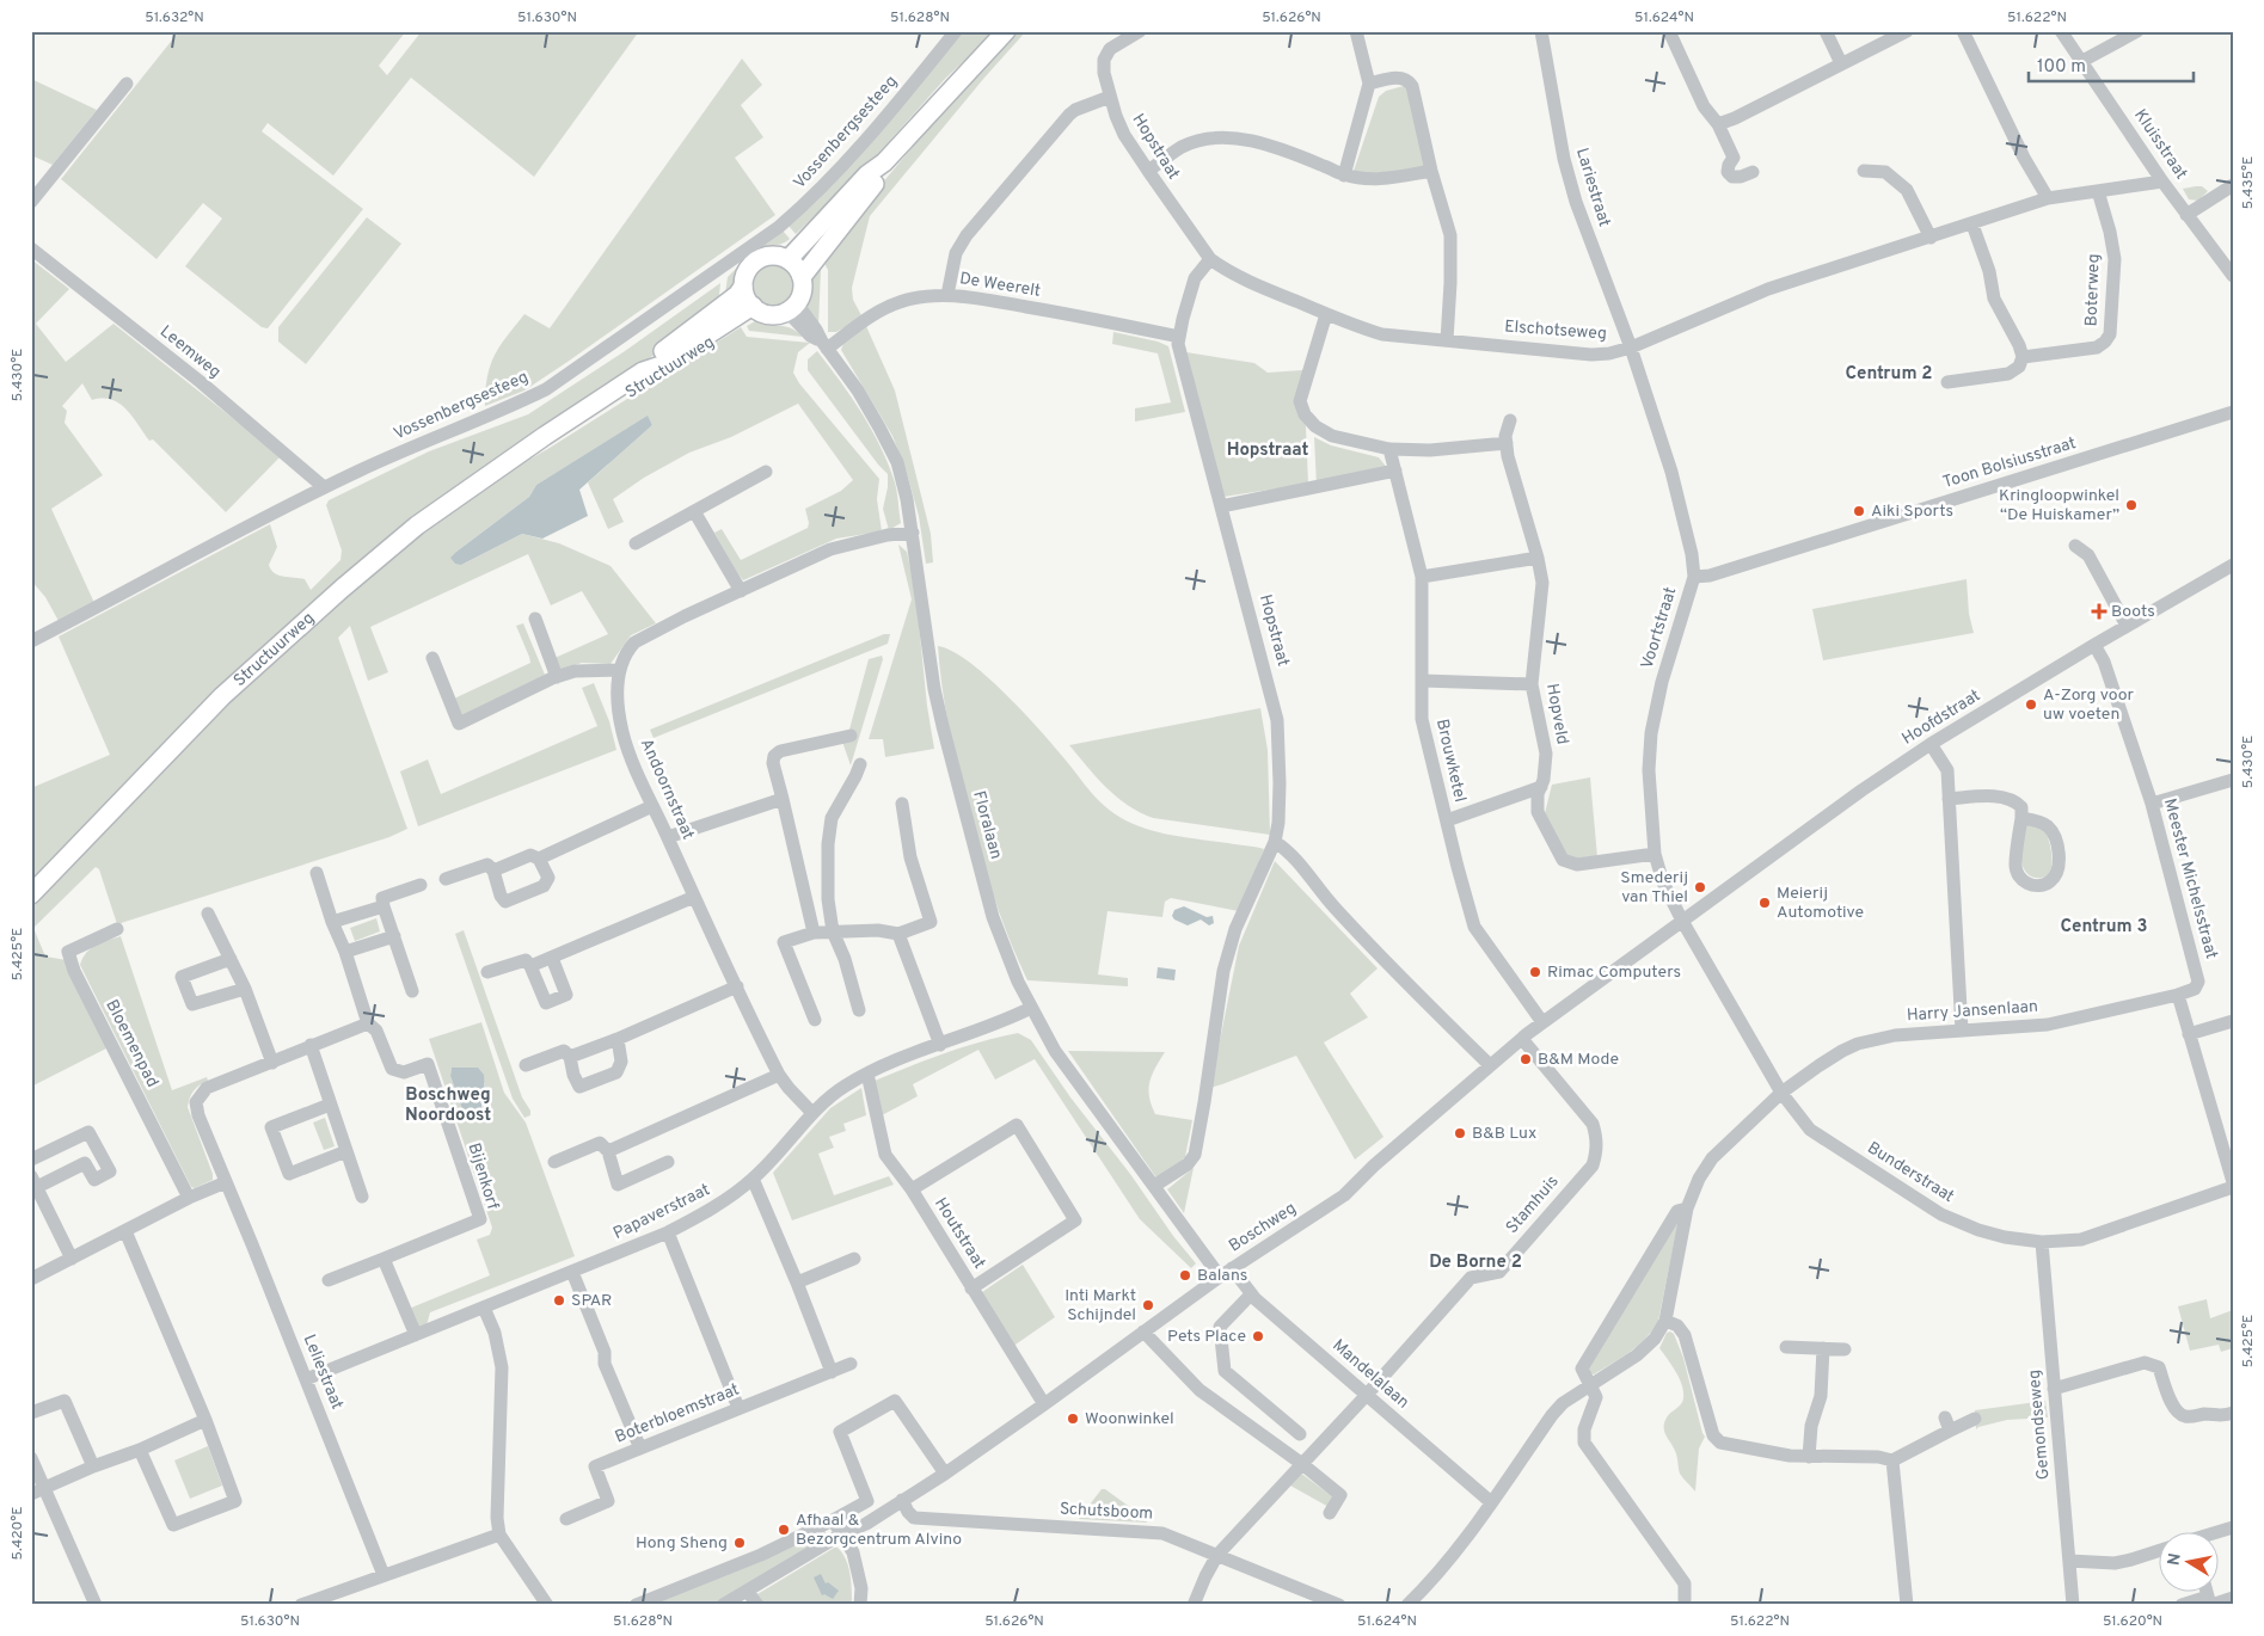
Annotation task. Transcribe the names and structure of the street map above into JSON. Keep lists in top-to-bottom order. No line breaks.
{"streets":{"main road":["Structuurweg"],"street":["Vossenbergsesteeg","Kluisstraat","Hopstraat","Lariestraat","De Weerelt","Boterweg","Elschotseweg","Leemweg","Toon Bolsiusstraat","Voortstraat","Hopveld","Hoofdstraat","Brouwketel","Andoornstraat","Floralaan","Meester Michelsstraat","Harry Jansenlaan","Bloemenpad","Bunderstraat","Bijenkorf","Stamhuis","Papaverstraat","Boschweg","Houtstraat","Leliestraat","Mandelalaan","Boterbloemstraat","Gemondseweg","Schutsboom"]},"crossings":[["Vossenbergsesteeg","Leemweg"],["Kluisstraat","Elschotseweg"],["Hopstraat","De Weerelt"],["Hopstraat","Elschotseweg"],["Hopstraat","Floralaan"],["Lariestraat","Elschotseweg"],["Lariestraat","Voortstraat"],["De Weerelt","Floralaan"],["Boterweg","Elschotseweg"],["Elschotseweg","Voortstraat"],["Structuurweg","Floralaan"],["Toon Bolsiusstraat","Voortstraat"],["Voortstraat","Hopveld"],["Voortstraat","Hoofdstraat"],["Voortstraat","Bunderstraat"],["Voortstraat","Boschweg"],["Hoofdstraat","Meester Michelsstraat"],["Hoofdstraat","Bunderstraat"],["Hoofdstraat","Boschweg"],["Brouwketel","Boschweg"],["Andoornstraat","Floralaan"],["Andoornstraat","Papaverstraat"],["Floralaan","Papaverstraat"],["Floralaan","Boschweg"],["Meester Michelsstraat","Harry Jansenlaan"],["Harry Jansenlaan","Bunderstraat"],["Bunderstraat","Boschweg"],["Bunderstraat","Gemondseweg"],["Stamhuis","Boschweg"],["Stamhuis","Mandelalaan"],["Stamhuis","Schutsboom"],["Papaverstraat","Houtstraat"],["Papaverstraat","Leliestraat"],["Boschweg","Houtstraat"],["Boschweg","Mandelalaan"],["Boschweg","Schutsboom"]],"districts":["Centrum 2","Hopstraat","Centrum 3","Boschweg Noordoost","De Borne 2"],"places":{"other":["Kringloopwinkel “De Huiskamer”","Aiki Sports","A-Zorg voor uw voeten","Smederij van Thiel","Meierij Automotive","Rimac Computers","B&M Mode","B&B Lux","Balans","SPAR","Inti Markt Schijndel","Pets Place","Woonwinkel","Afhaal & Bezorgcentrum Alvino","Hong Sheng"],"health":["Boots"]},"scale_bar":"100 m","north":"left","coordinates":["51.632°N","51.630°N","51.628°N","51.626°N","51.624°N","51.622°N","5.435°E","5.430°E","5.425°E","5.420°E","51.620°N"]}
